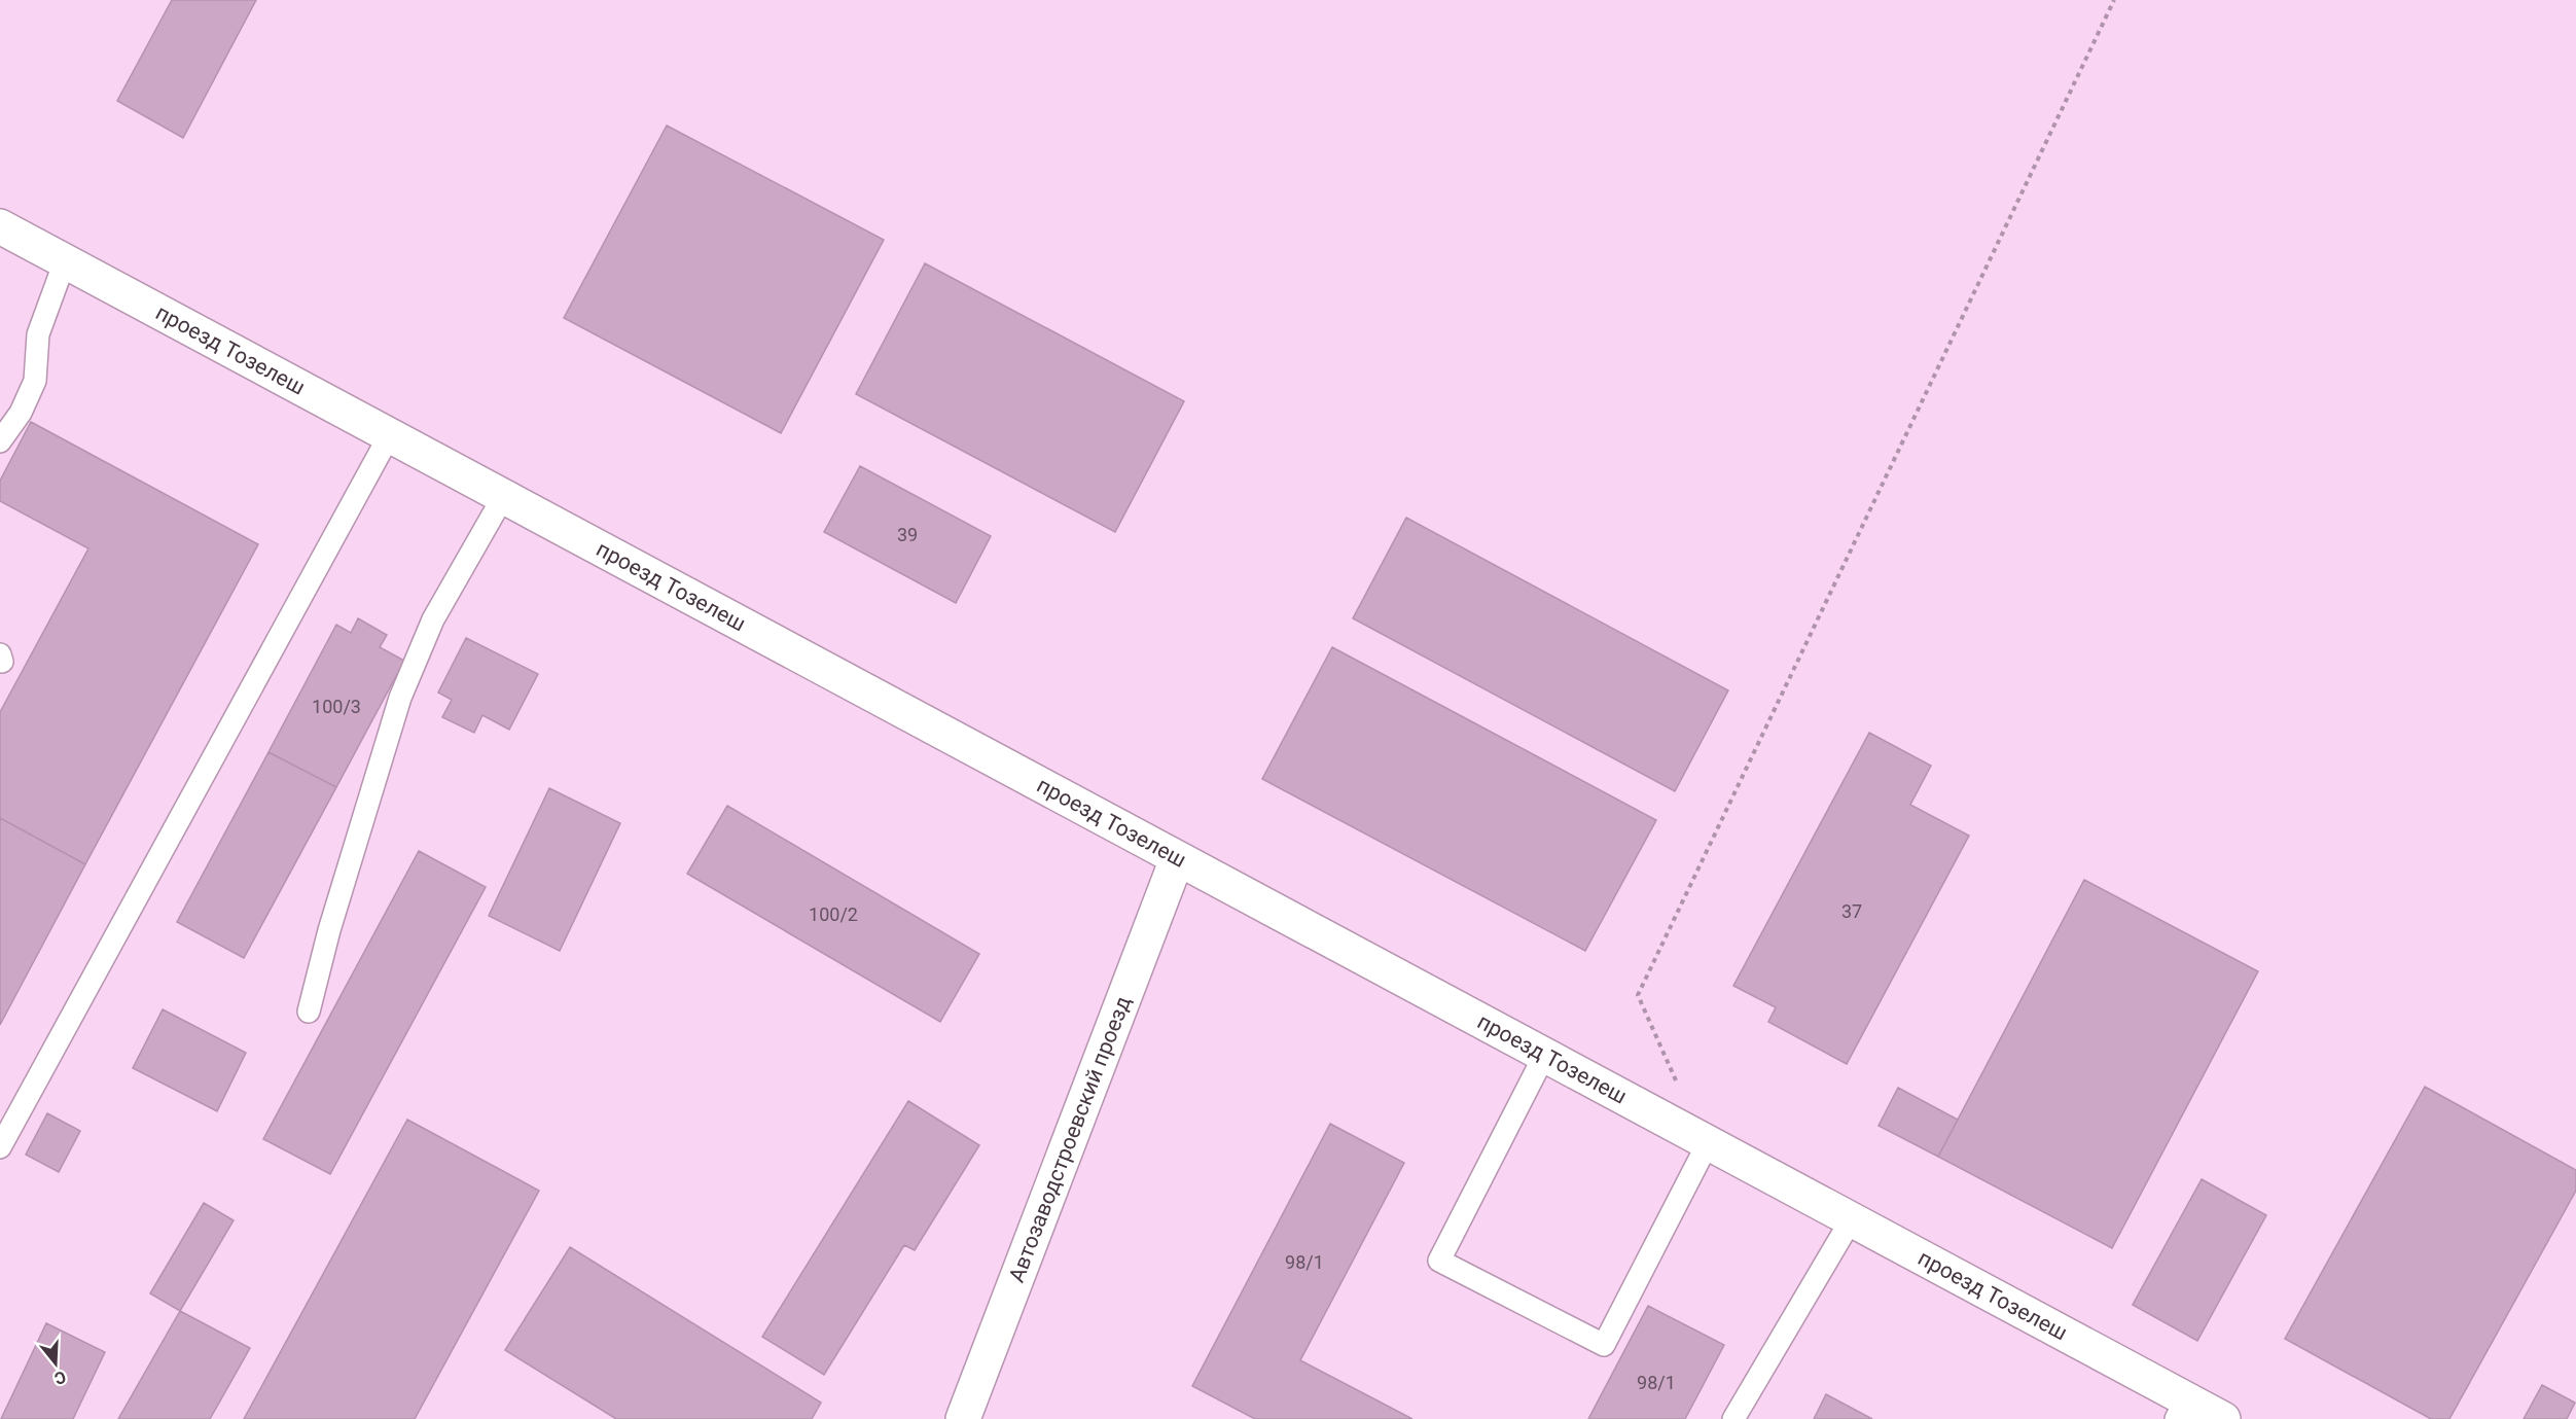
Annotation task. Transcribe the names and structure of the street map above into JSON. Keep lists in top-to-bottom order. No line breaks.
{"streets":{"street":["проезд Тозелеш","Автозаводстроевский проезд"]},"crossings":[["проезд Тозелеш","Автозаводстроевский проезд"]],"house_numbers":["39","100/3","37","100/2","98/1","98/1"],"north":"bottom"}
